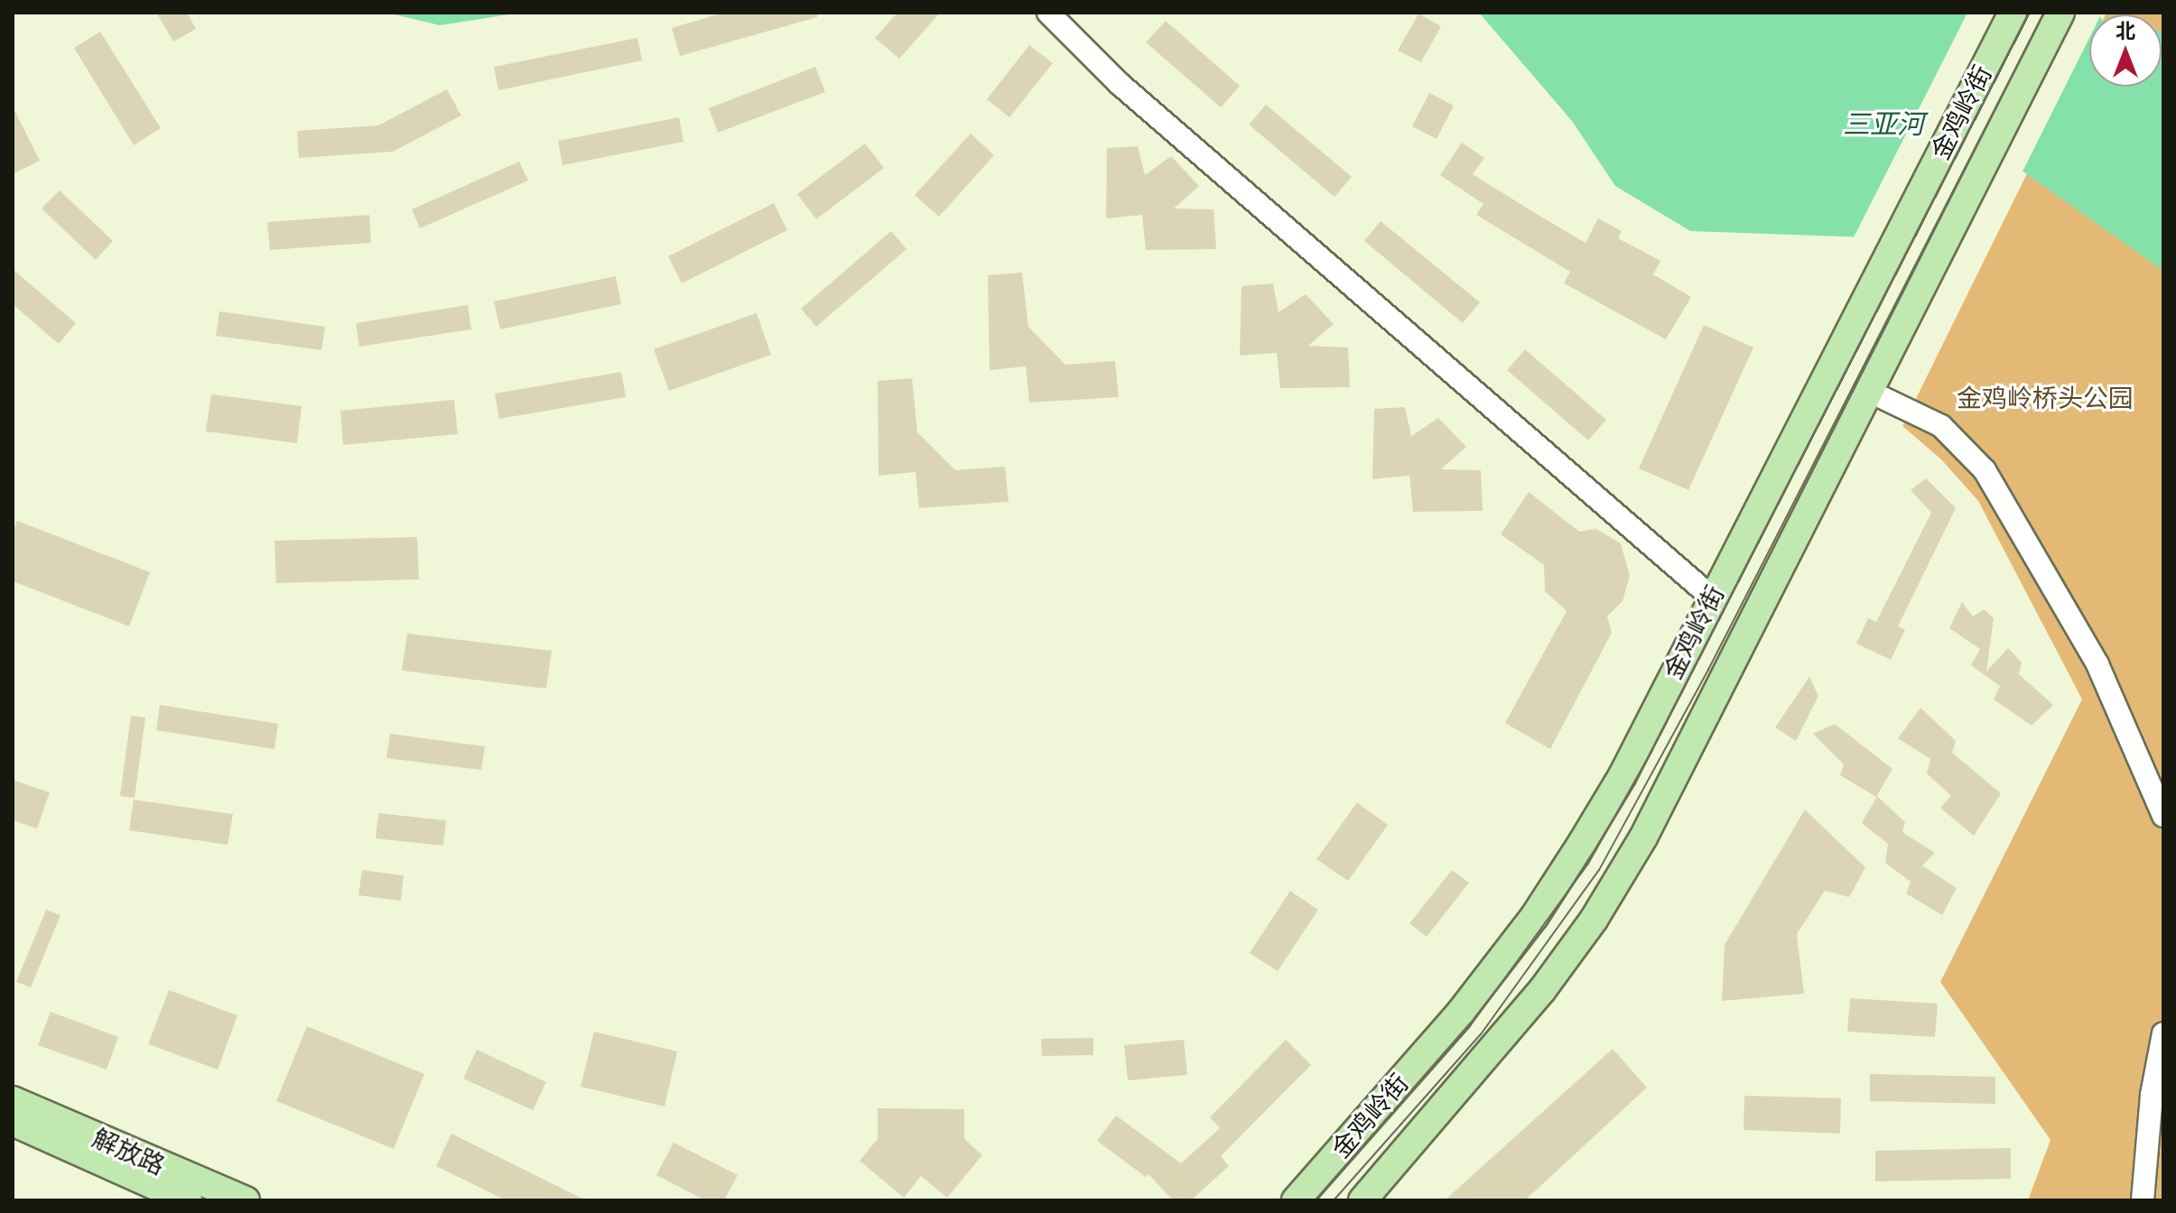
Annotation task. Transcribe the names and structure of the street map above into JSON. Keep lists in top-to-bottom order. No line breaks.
{"streets":{"main road":["金鸡岭街","解放路"]},"water":["三亚河"],"parks":["金鸡岭桥头公园"],"north":"top"}
